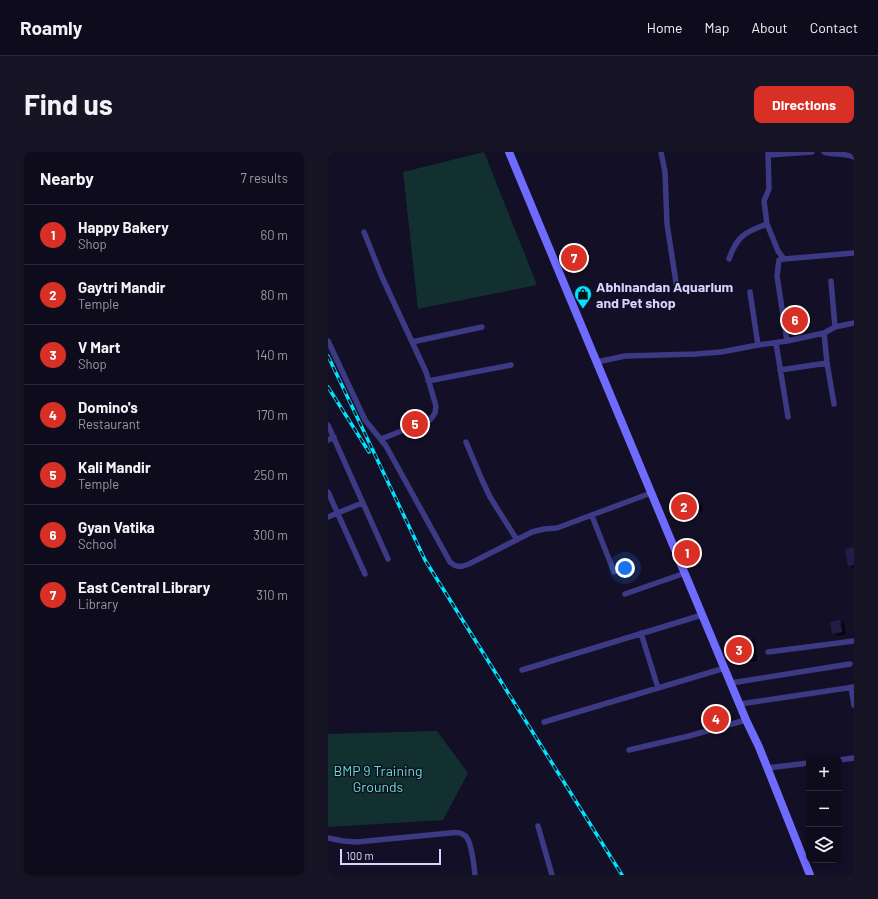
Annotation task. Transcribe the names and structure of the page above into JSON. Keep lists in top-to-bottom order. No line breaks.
{"parks":["BMP 9 Training Grounds"],"places":{"shop":["Abhinandan Aquarium and Pet shop"]},"scale_bar":"100 m","page":{"header":"Roamly","nav":["Home","Map","About","Contact"],"buttons":"Directions","title":"Find us","heading":["Nearby","7 results"],"list":[{"mark":"1","name":"Happy Bakery","note":"Shop","value":"60 m"},{"mark":"2","name":"Gaytri Mandir","note":"Temple","value":"80 m"},{"mark":"3","name":"V Mart","note":"Shop","value":"140 m"},{"mark":"4","name":"Domino's","note":"Restaurant","value":"170 m"},{"mark":"5","name":"Kali Mandir","note":"Temple","value":"250 m"},{"mark":"6","name":"Gyan Vatika","note":"School","value":"300 m"},{"mark":"7","name":"East Central Library","note":"Library","value":"310 m"}],"pins":["7","6","5","2","1","3","4"],"map_buttons":["+","−"],"scale":"100 m"}}
